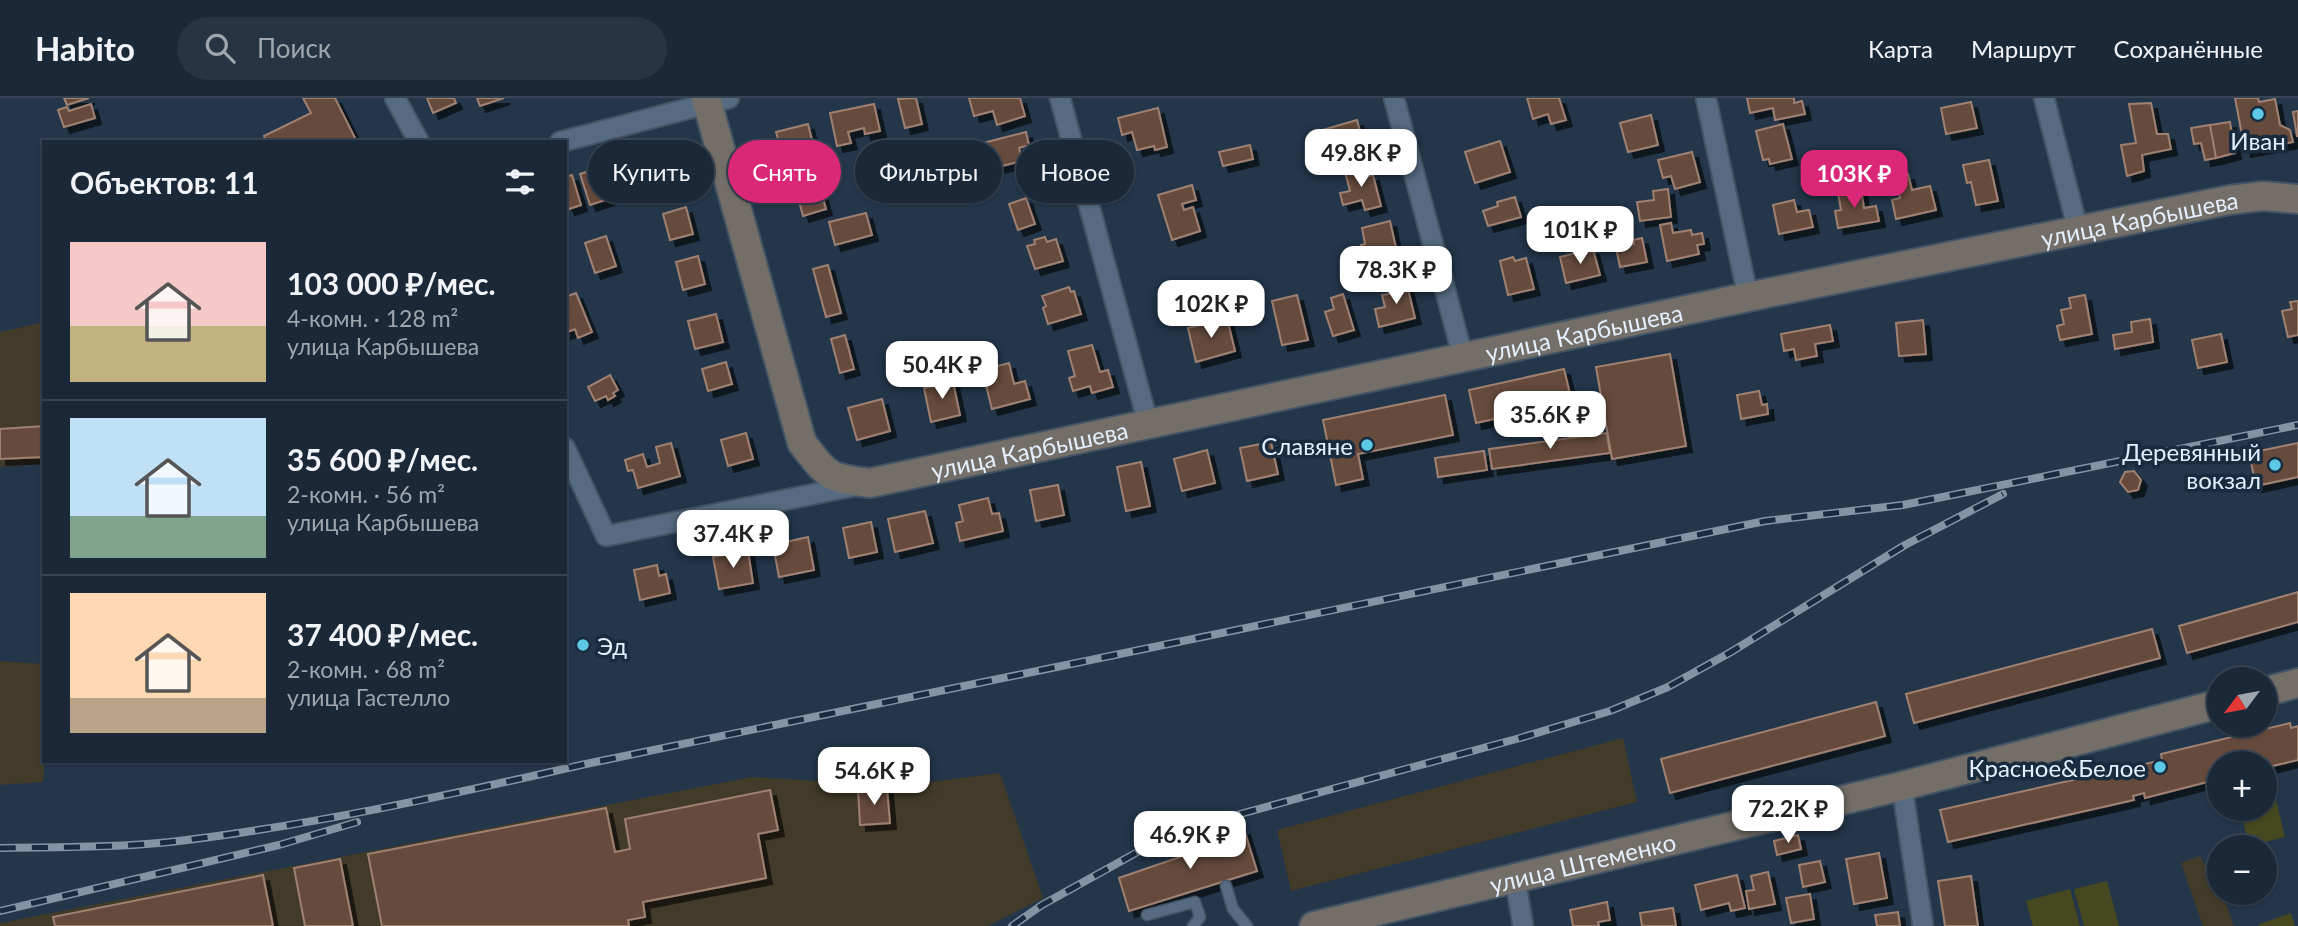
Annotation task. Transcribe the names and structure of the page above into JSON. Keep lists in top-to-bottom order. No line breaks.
{"streets":{"main road":["улица Карбышева","улица Штеменко"]},"places":["Иван","Славяне","Деревянный вокзал","Эд","Красное&Белое"],"north":"bottom left","page":{"header":"Habito","search":"Поиск","nav":["Карта","Маршрут","Сохранённые"],"price":["49.8K ₽","103K ₽","101K ₽","78.3K ₽","102K ₽","50.4K ₽","35.6K ₽","37.4K ₽","54.6K ₽","72.2K ₽","46.9K ₽"],"chip":["Купить","Снять","Фильтры","Новое"],"heading":"Объектов: 11","list":[{"name":"103 000 ₽/мес.","note":"4-комн. · 128 m² · улица Карбышева"},{"name":"35 600 ₽/мес.","note":"2-комн. · 56 m² · улица Карбышева"},{"name":"37 400 ₽/мес.","note":"2-комн. · 68 m² · улица Гастелло"}],"map_buttons":["+","−"]}}
